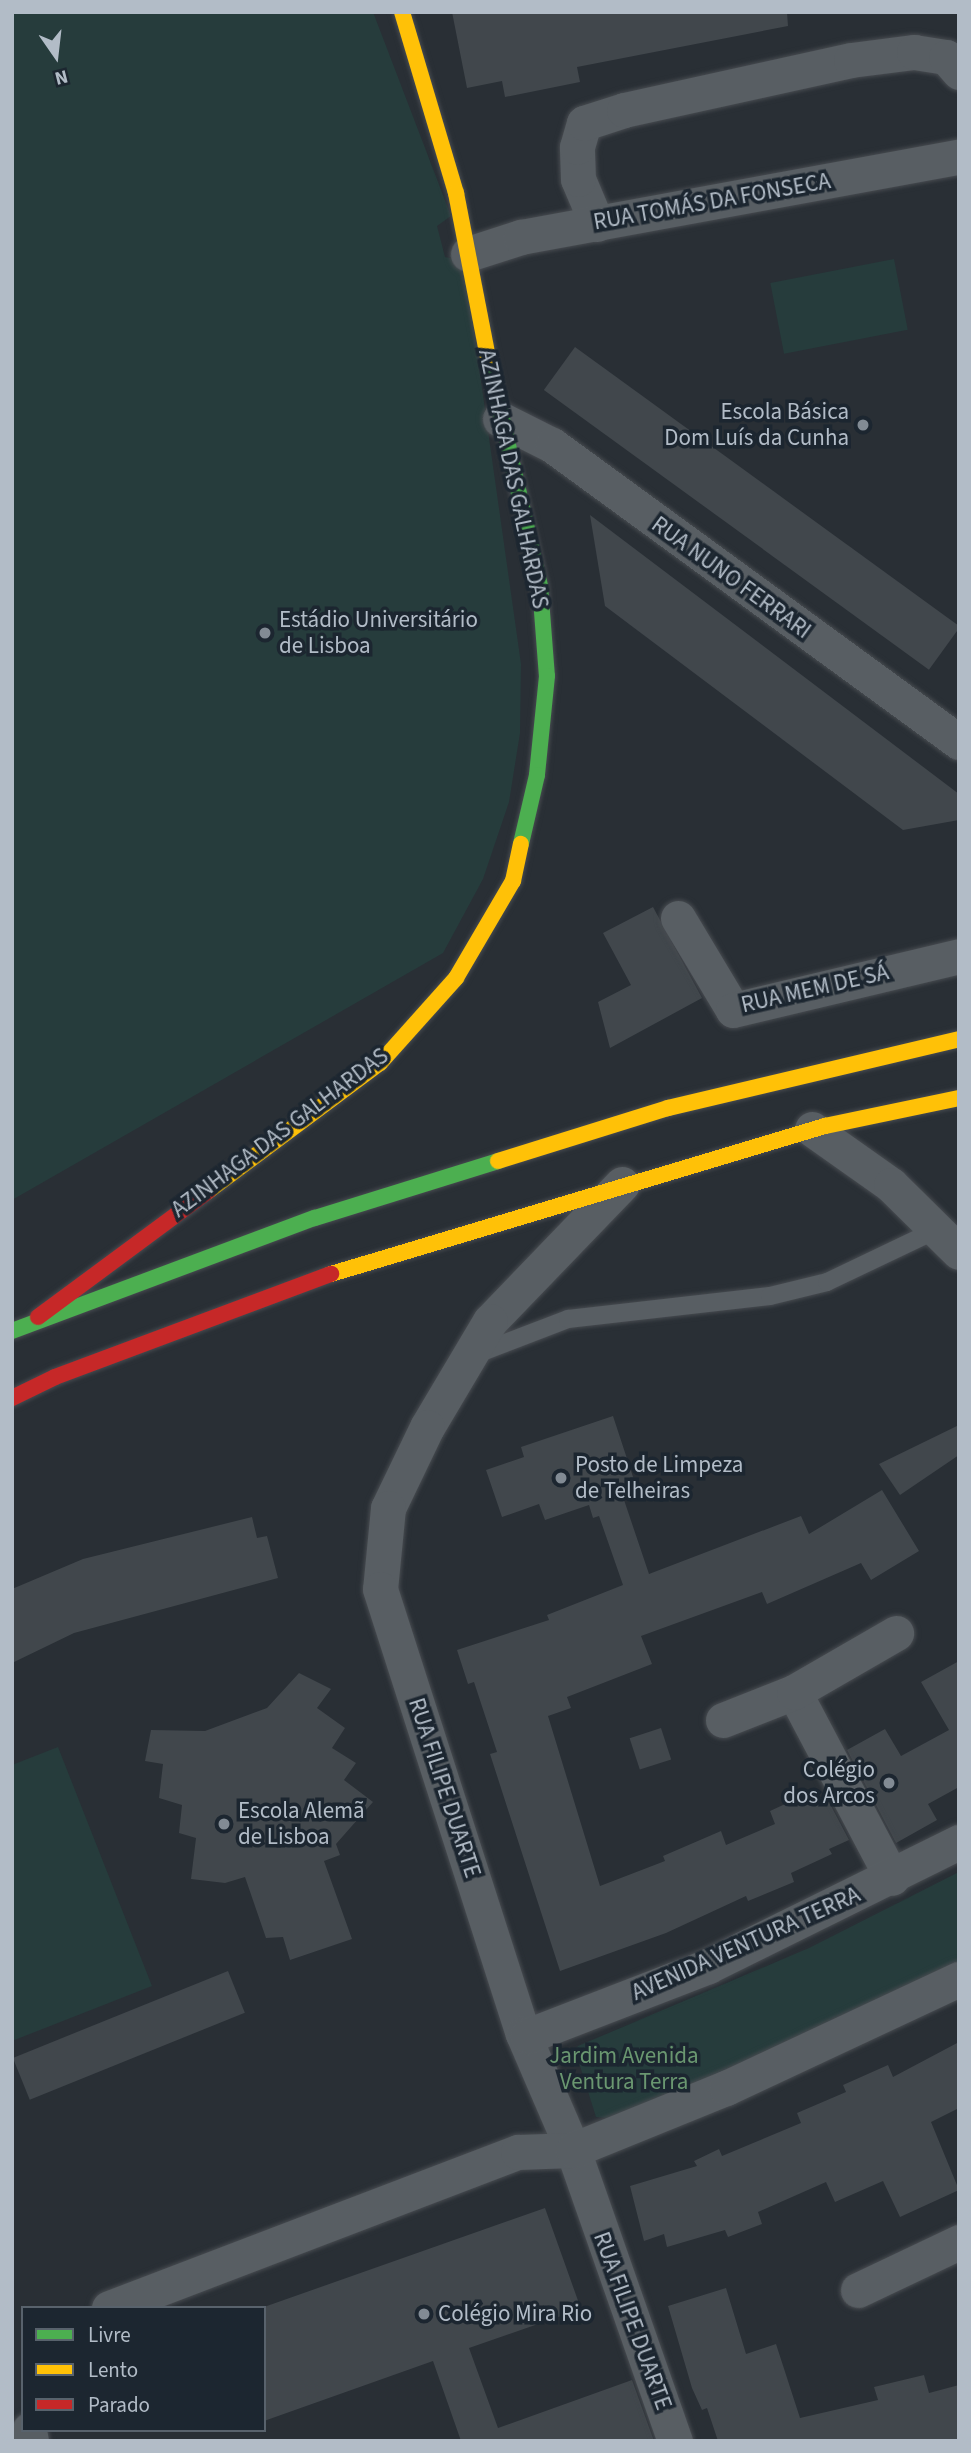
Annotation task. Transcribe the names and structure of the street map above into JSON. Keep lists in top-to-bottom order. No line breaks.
{"streets":{"main road":["AZINHAGA DAS GALHARDAS"],"street":["RUA TOMÁS DA FONSECA","RUA NUNO FERRARI","RUA MEM DE SÁ","RUA FILIPE DUARTE","AVENIDA VENTURA TERRA"]},"crossings":[["RUA TOMÁS DA FONSECA","AZINHAGA DAS GALHARDAS"],["AZINHAGA DAS GALHARDAS","RUA NUNO FERRARI"],["RUA FILIPE DUARTE","AVENIDA VENTURA TERRA"]],"parks":["Jardim Avenida Ventura Terra"],"places":["Escola Básica Dom Luís da Cunha","Estádio Universitário de Lisboa","Posto de Limpeza de Telheiras","Colégio dos Arcos","Escola Alemã de Lisboa","Colégio Mira Rio"],"legend":["Livre","Lento","Parado"],"north":"bottom"}
